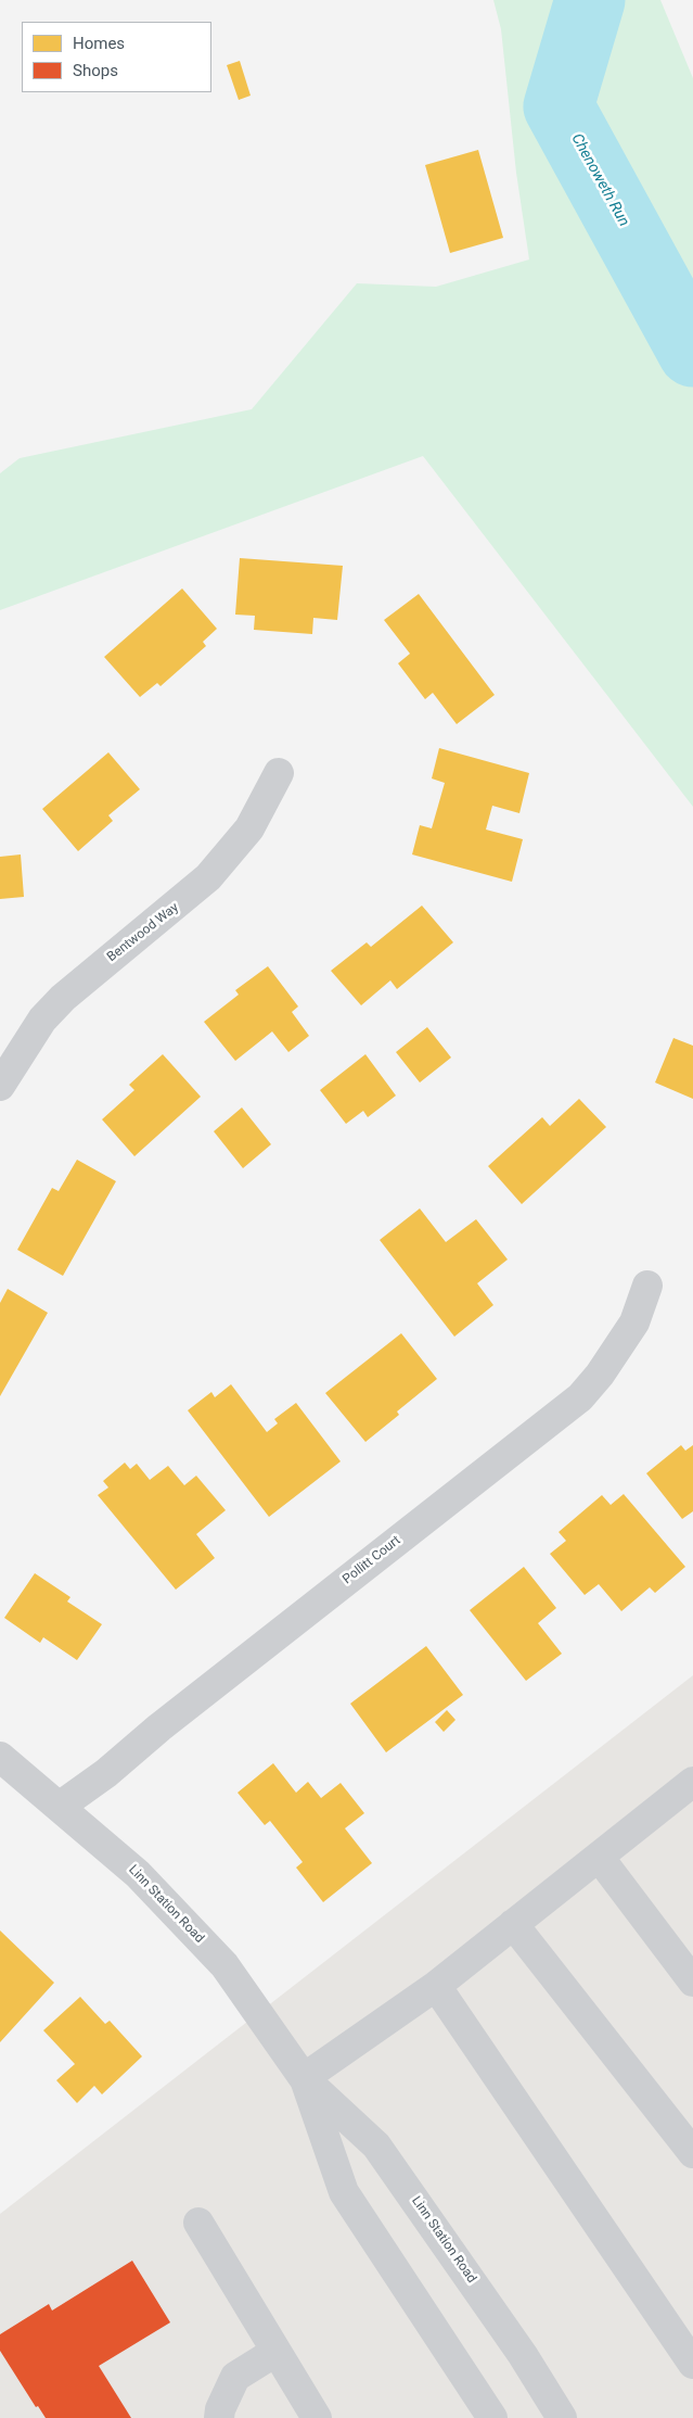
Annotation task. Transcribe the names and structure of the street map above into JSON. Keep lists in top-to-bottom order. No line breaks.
{"streets":{"street":["Bentwood Way","Pollitt Court","Linn Station Road"]},"crossings":[["Pollitt Court","Linn Station Road"]],"water":["Chenoweth Run"],"legend":["Homes","Shops"]}
